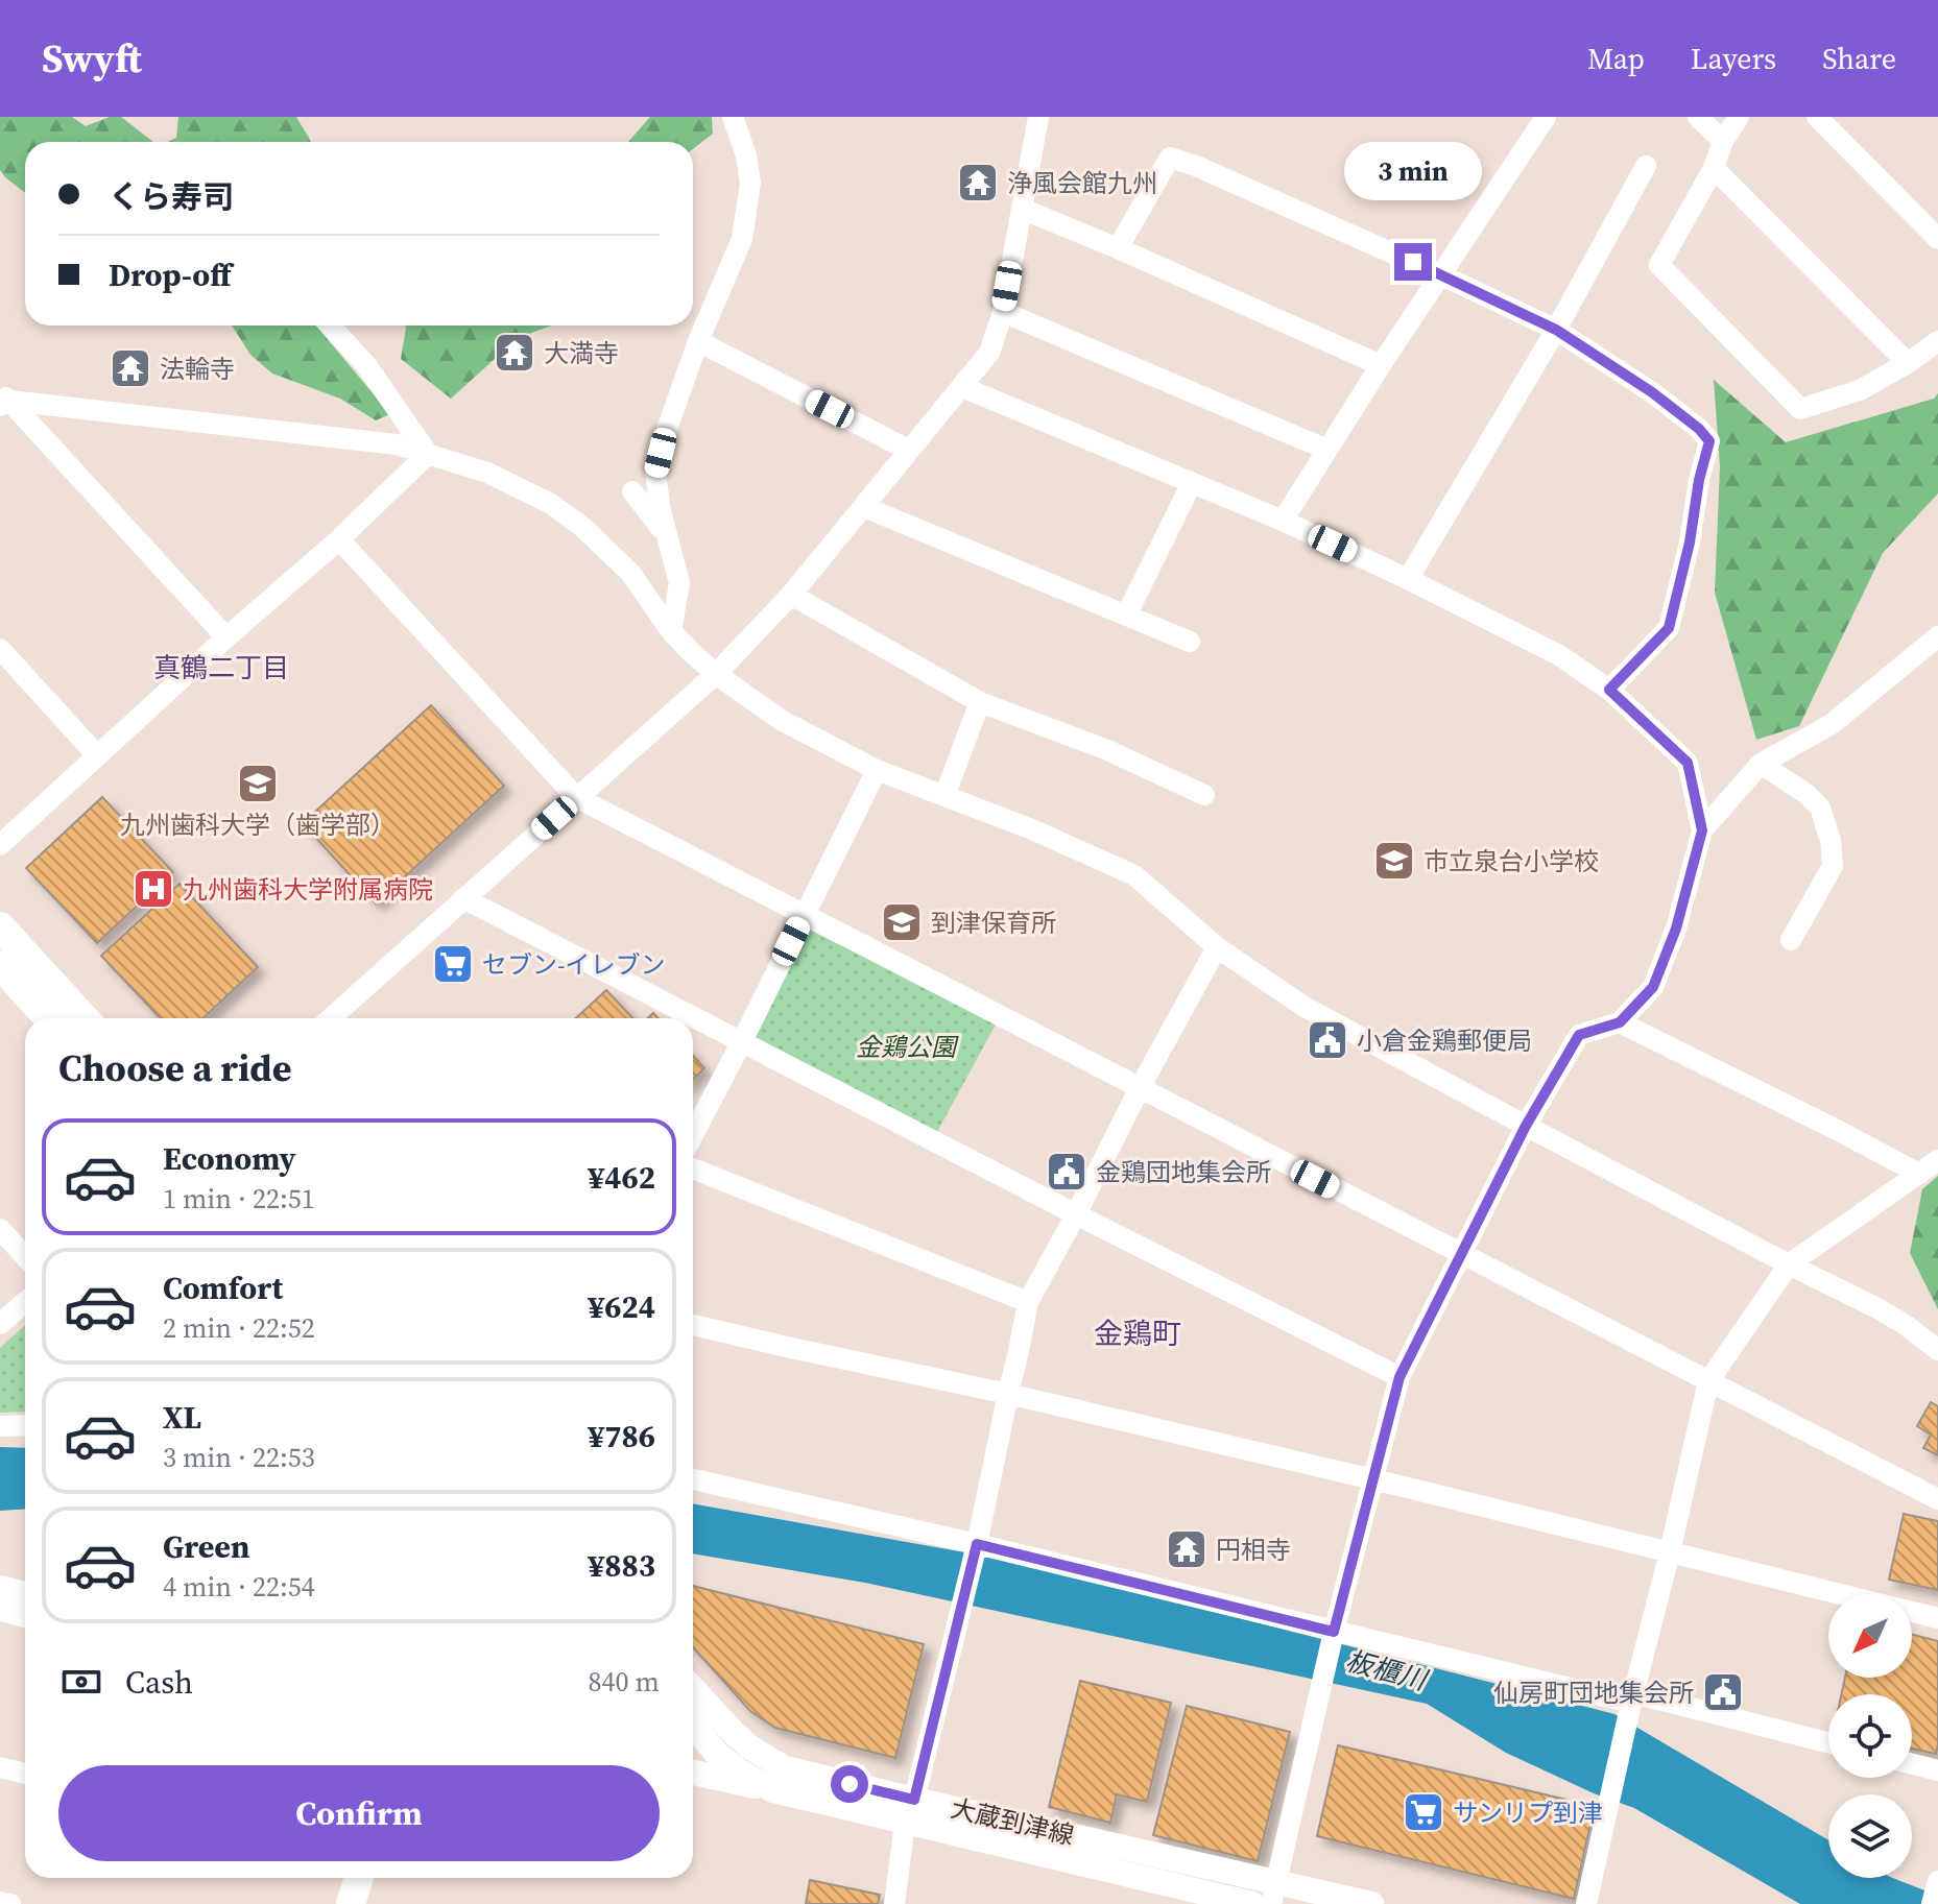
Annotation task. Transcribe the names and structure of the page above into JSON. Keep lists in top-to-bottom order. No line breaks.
{"streets":{"main road":["大蔵到津線"]},"districts":["真鶴二丁目","金鶏町"],"water":["板櫃川"],"parks":["金鶏公園"],"places":{"temple":["浄風会館九州","大満寺","法輪寺","円相寺"],"school or university":["九州歯科大学（歯学部）","市立泉台小学校","到津保育所"],"hospital":["九州歯科大学附属病院"],"supermarket":["セブン-イレブン","サンリプ到津"],"public building":["小倉金鶏郵便局","金鶏団地集会所","仙房町団地集会所"]},"north":"bottom left","page":{"header":"Swyft","nav":["Map","Layers","Share"],"bubble":"3 min","banner":["くら寿司","Drop-off"],"heading":"Choose a ride","list":[{"name":"Economy","note":"1 min · 22:51","value":"¥462"},{"name":"Comfort","note":"2 min · 22:52","value":"¥624"},{"name":"XL","note":"3 min · 22:53","value":"¥786"},{"name":"Green","note":"4 min · 22:54","value":"¥883"}],"pay":["Cash","840 m"],"buttons":"Confirm"}}
